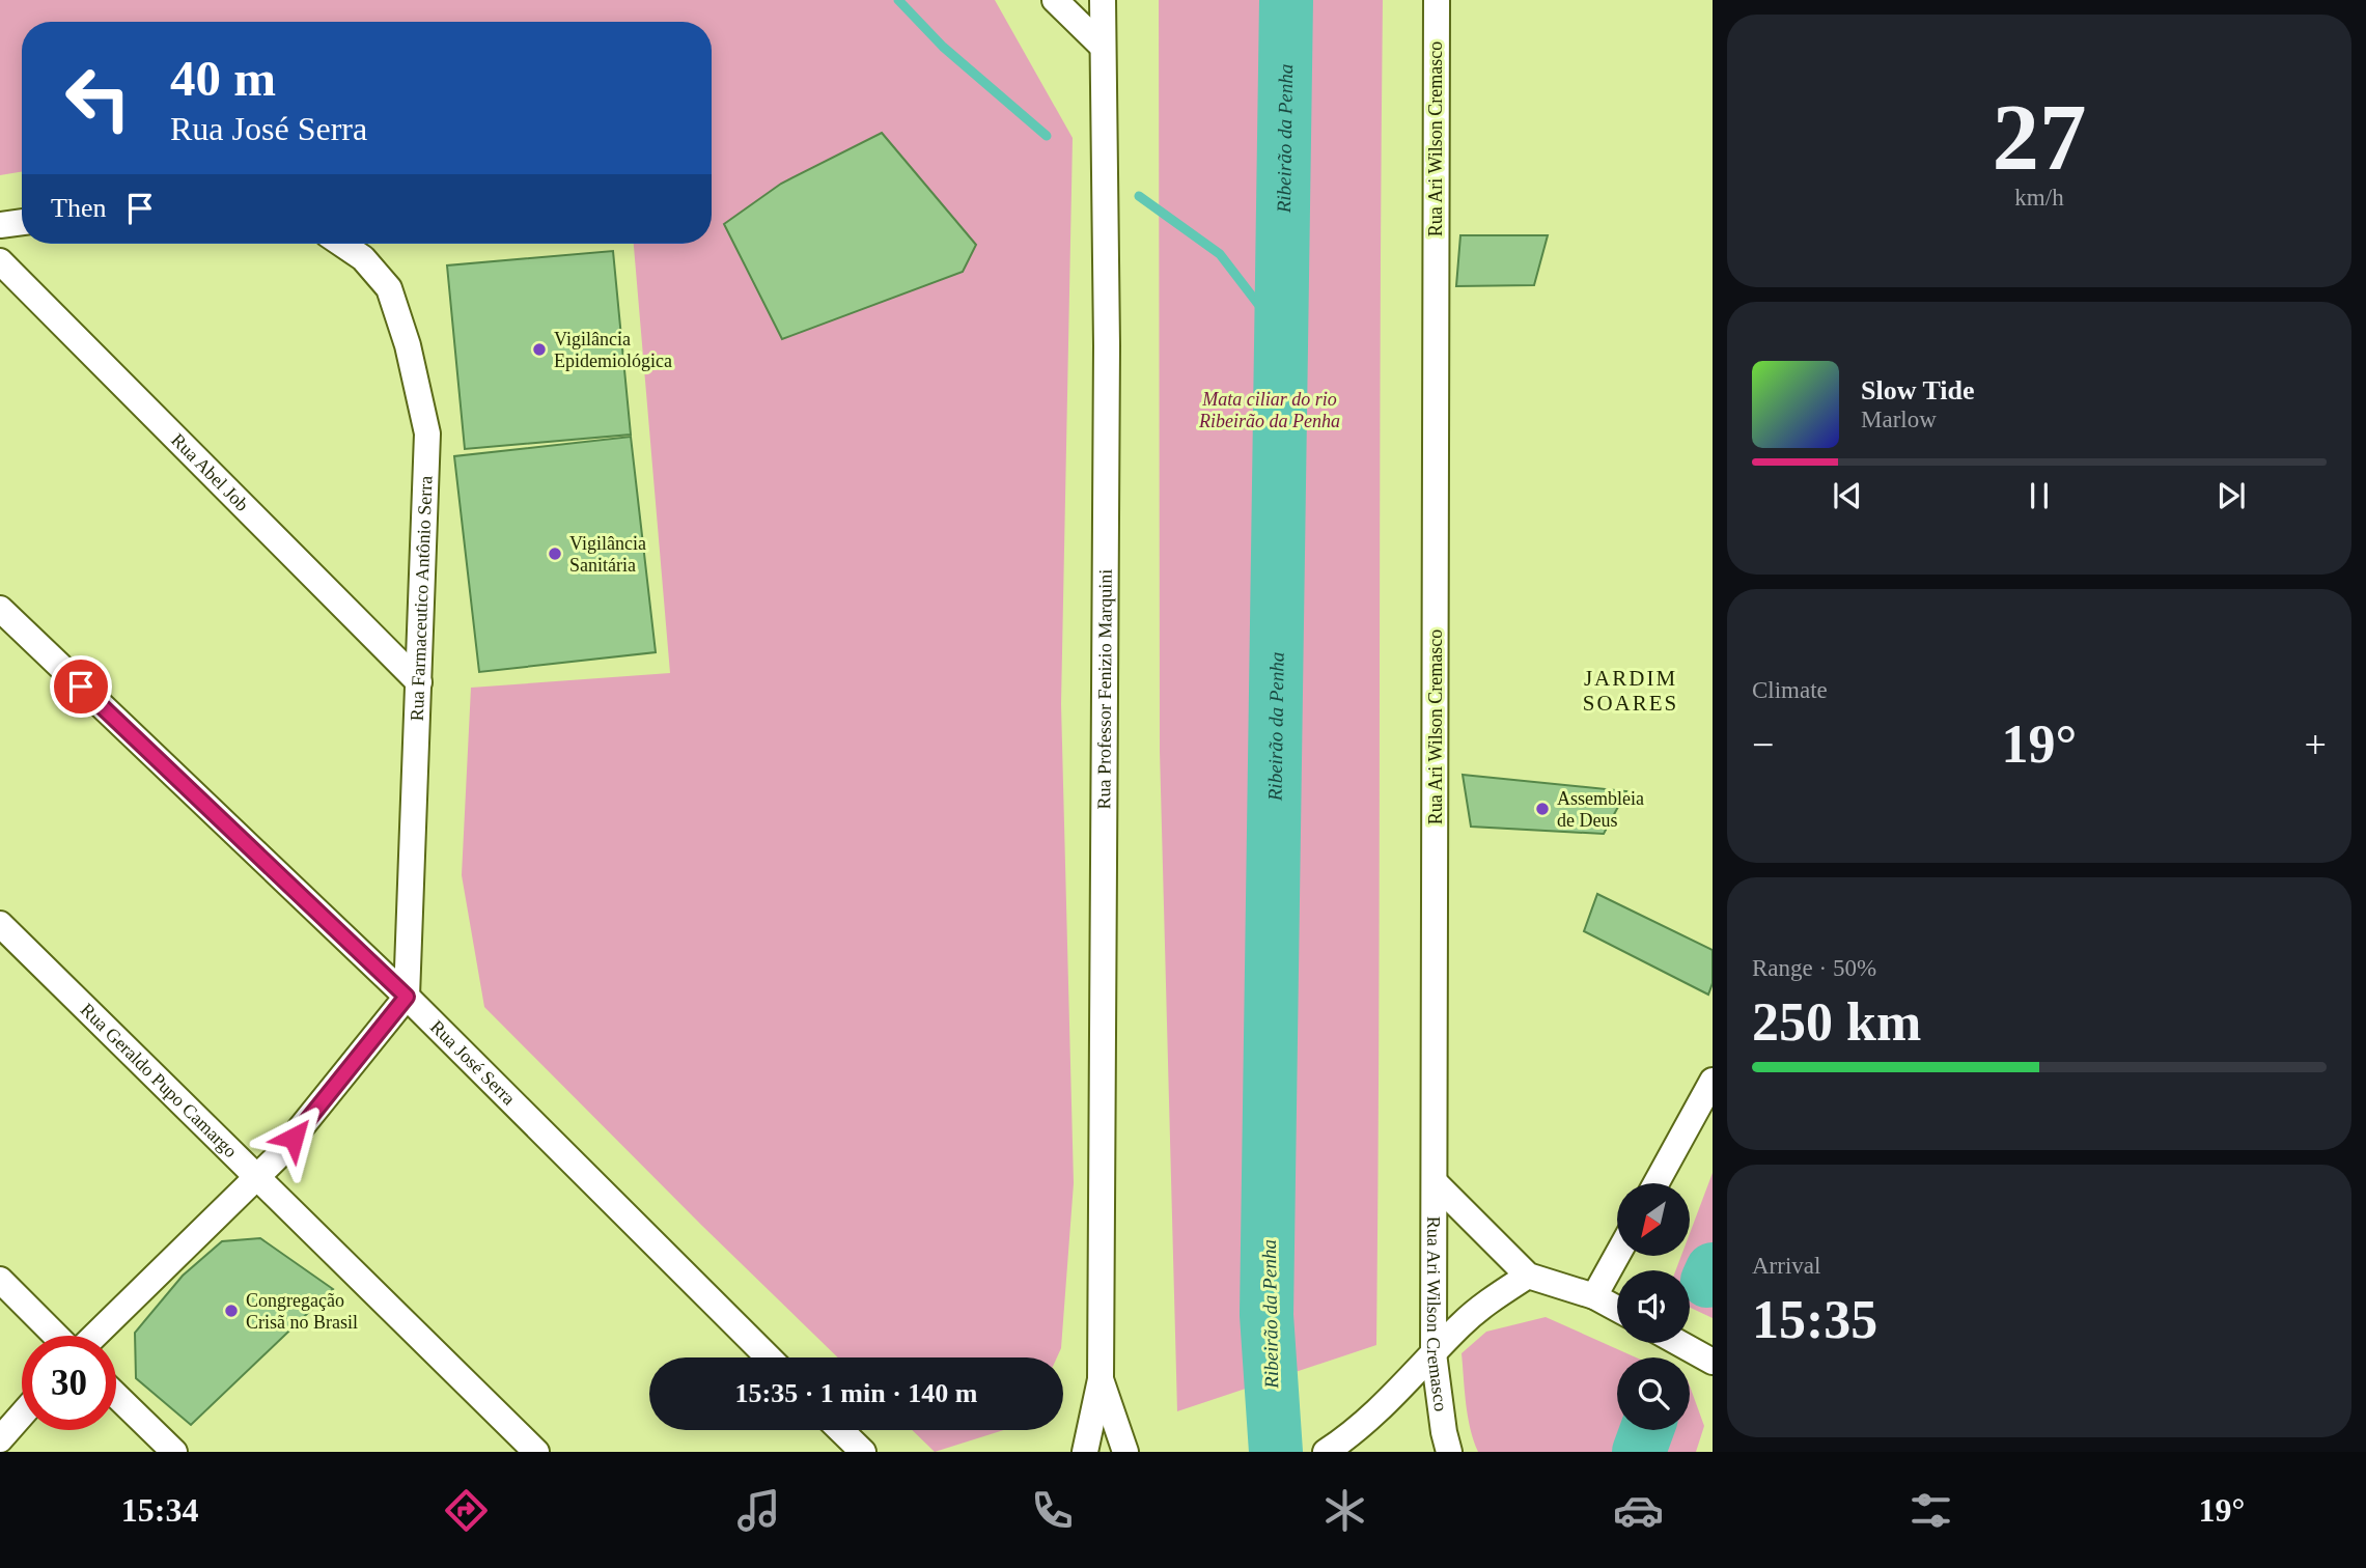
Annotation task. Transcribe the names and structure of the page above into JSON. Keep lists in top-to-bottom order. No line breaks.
{"streets":{"street":["Rua Ari Wilson Cremasco","Rua Abel Job","Rua Farmaceutico Antônio Serra","Rua Professor Fenizio Marquini","Rua José Serra","Rua Geraldo Pupo Camargo"]},"crossings":[["Rua Abel Job","Rua Farmaceutico Antônio Serra"],["Rua Farmaceutico Antônio Serra","Rua José Serra"]],"districts":["JARDIM SOARES"],"water":["Ribeirão da Penha"],"parks":["Mata ciliar do rio Ribeirão da Penha"],"places":["Vigilância Epidemiológica","Vigilância Sanitária","Assembleia de Deus","Congregação Crisã no Brasil"],"north":"bottom left","page":{"tile":[["27","km/h"],"Climate",["Range · 50%","250 km"],["Arrival","15:35"]],"turn":["40 m","Rua José Serra"],"then":"Then","song":["Slow Tide","Marlow"],"heat":["−","19°","+"],"limit":"30","trip":"15:35 · 1 min · 140 m","tabs":["15:34","19°"]}}
